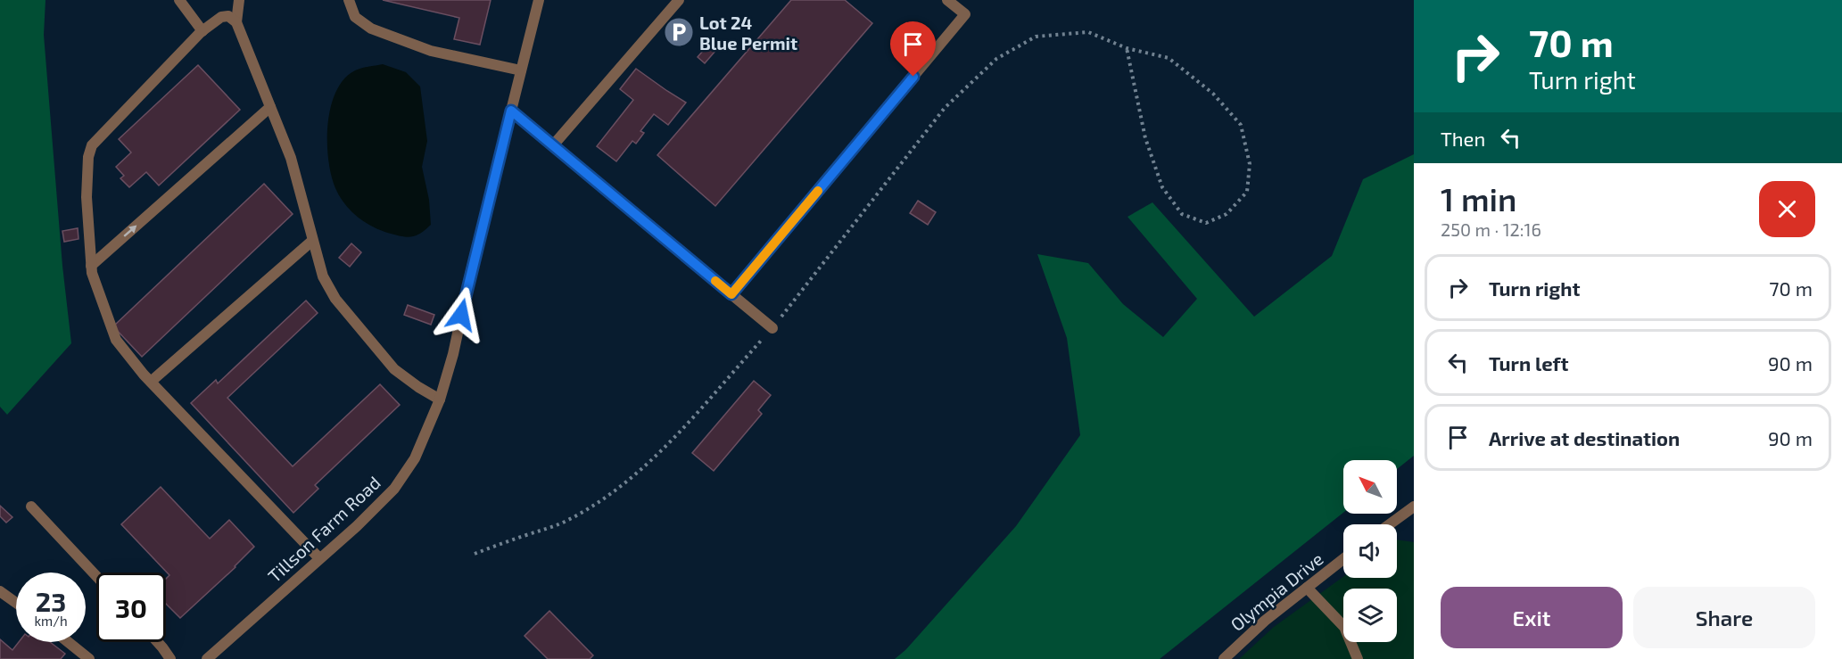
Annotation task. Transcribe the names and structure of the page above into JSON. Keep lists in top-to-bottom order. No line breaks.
{"streets":{"street":["Tillson Farm Road","Olympia Drive"]},"places":{"parking":["Lot 24 Blue Permit"]},"north":"top left","page":{"turn":["70 m","Turn right"],"then":"Then","heading":["1 min","250 m · 12:16"],"list":[{"name":"Turn right","value":"70 m"},{"name":"Turn left","value":"90 m"},{"name":"Arrive at destination","value":"90 m"}],"speed":"23 km/h","limit":"30","buttons":["Exit","Share"]}}
